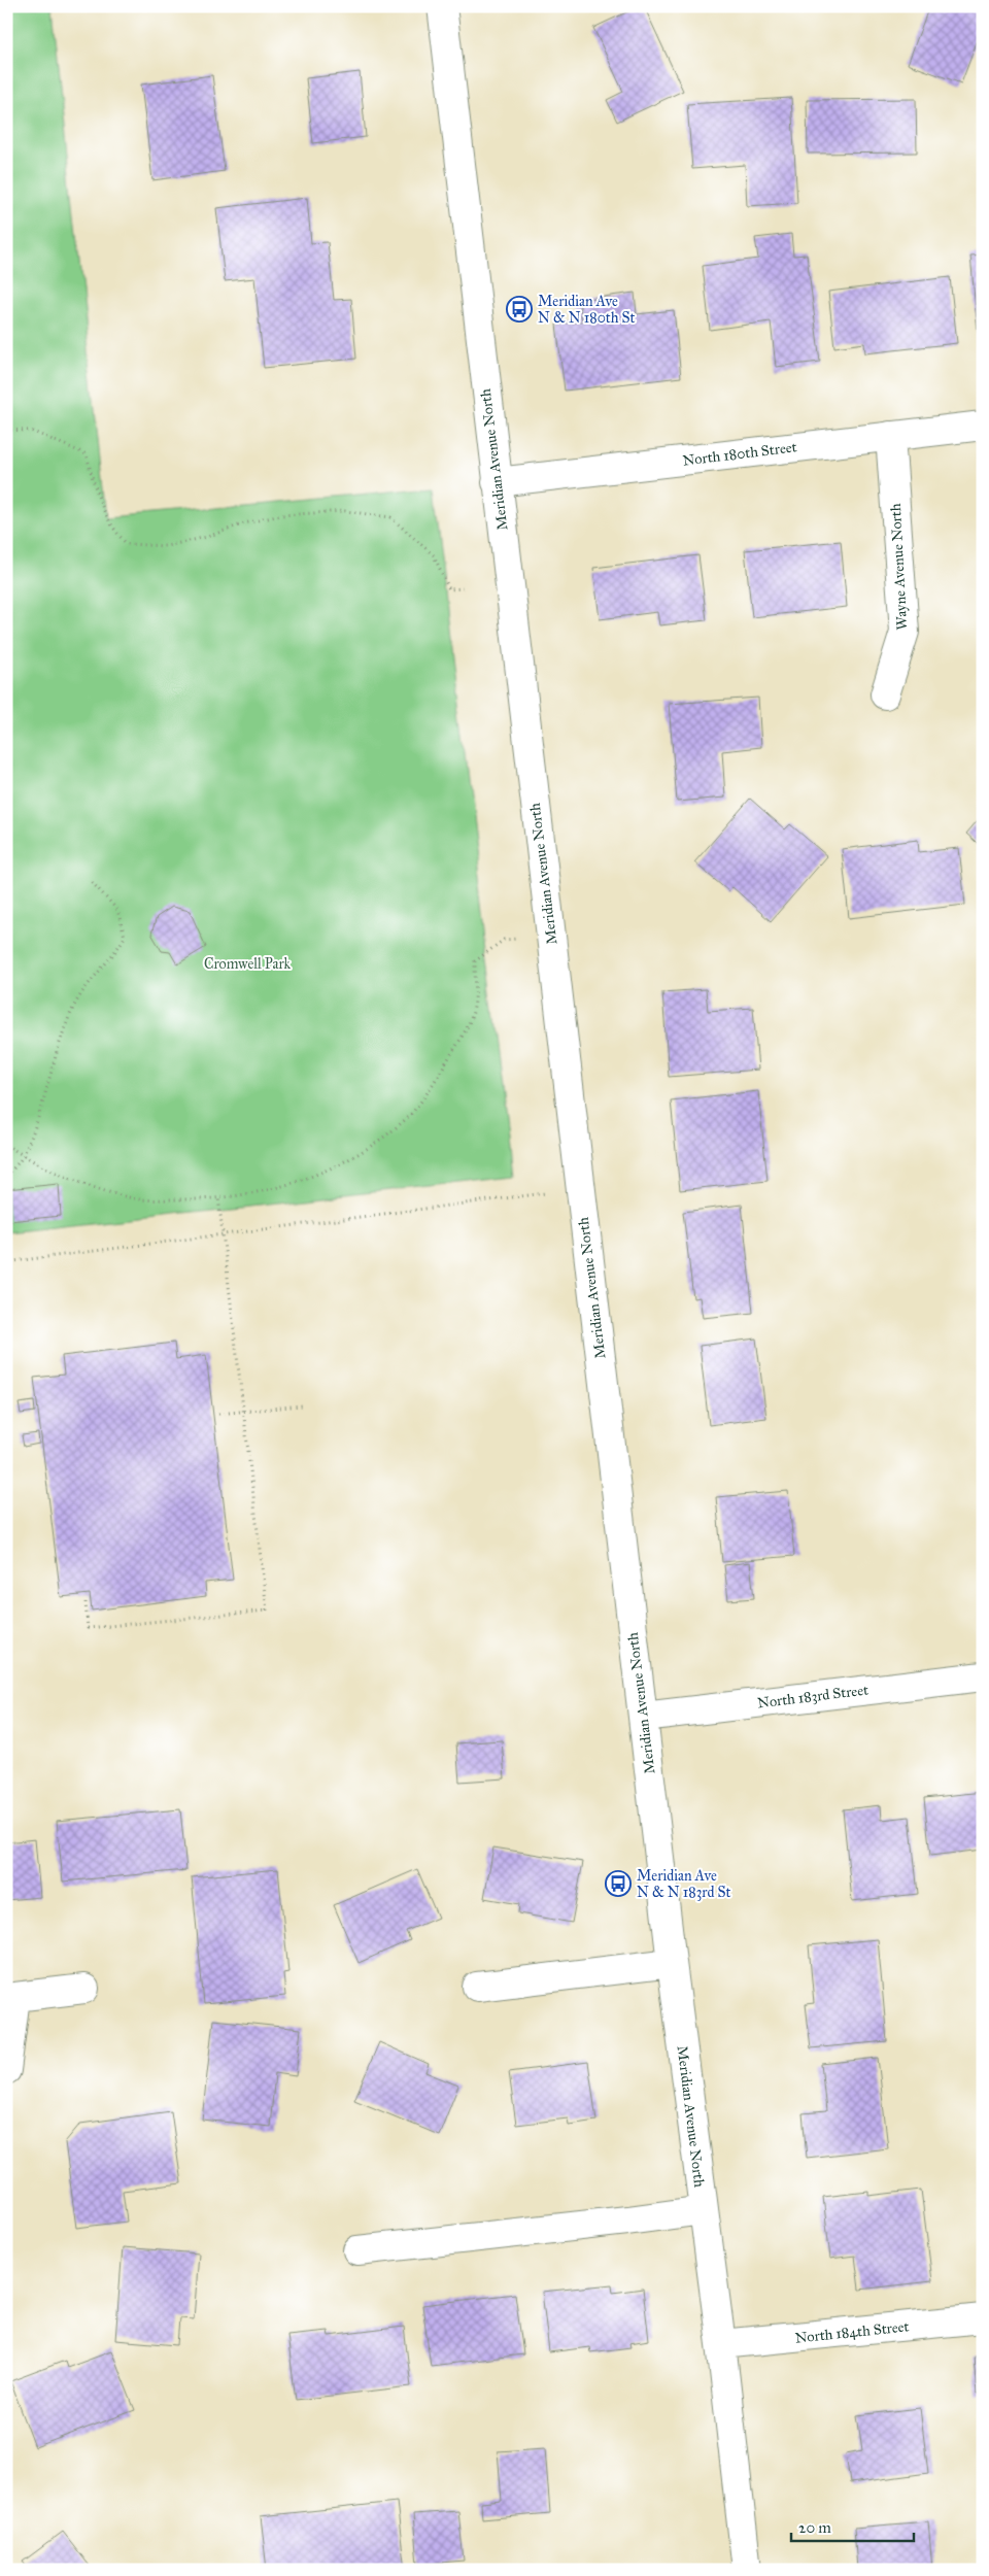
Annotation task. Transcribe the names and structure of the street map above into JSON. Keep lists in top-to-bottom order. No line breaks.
{"streets":{"street":["North 180th Street","Meridian Avenue North","Wayne Avenue North","North 183rd Street","North 184th Street"]},"crossings":[["North 180th Street","Meridian Avenue North"],["North 180th Street","Wayne Avenue North"],["Meridian Avenue North","North 183rd Street"],["Meridian Avenue North","North 184th Street"]],"parks":["Cromwell Park"],"places":{"bus stop":["Meridian Ave N & N 180th St","Meridian Ave N & N 183rd St"]},"scale_bar":"20 m"}
